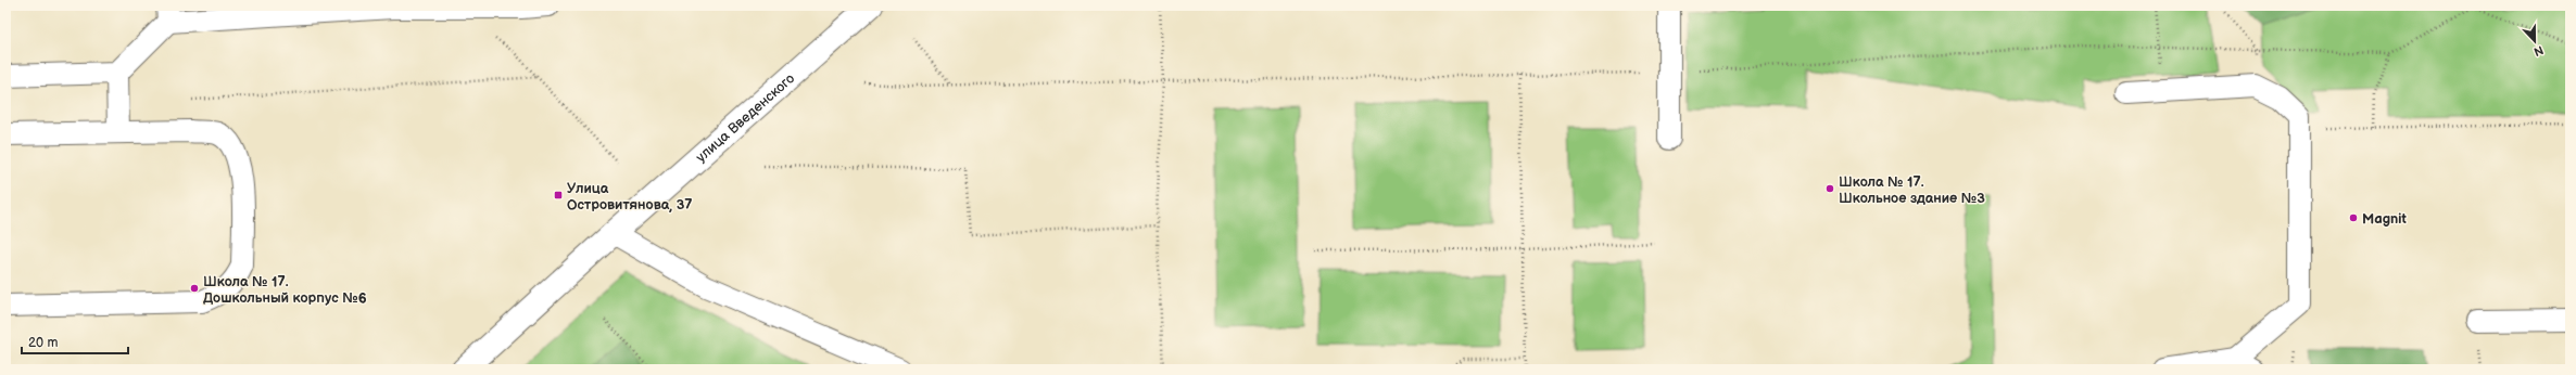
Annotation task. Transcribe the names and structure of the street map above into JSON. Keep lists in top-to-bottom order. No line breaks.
{"streets":{"street":["улица Введенского"]},"places":{"other":["Школа № 17. Школьное здание №3","Magnit","Школа № 17. Дошкольный корпус №6"],"transit":["Улица Островитянова, 37"]},"scale_bar":"20 m","north":"bottom"}
